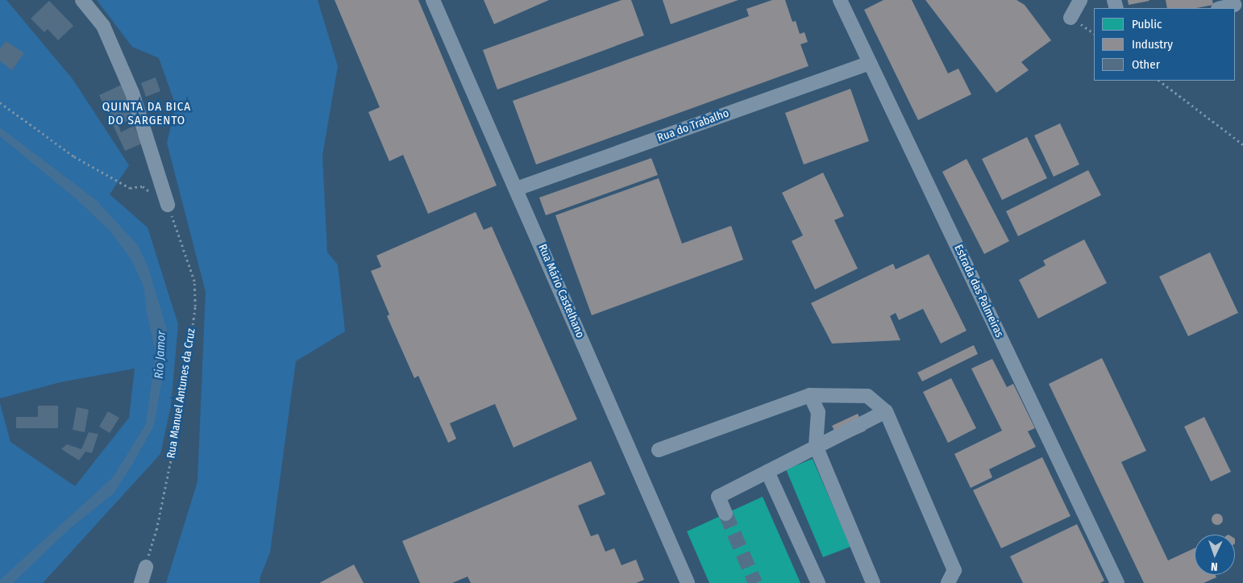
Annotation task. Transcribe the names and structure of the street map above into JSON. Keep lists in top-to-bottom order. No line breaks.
{"streets":{"street":["Rua do Trabalho","Rua Mário Castelhano","Estrada das Palmeiras"],"path":["Rua Manuel Antunes da Cruz"]},"crossings":[["Rua do Trabalho","Rua Mário Castelhano"],["Rua do Trabalho","Estrada das Palmeiras"]],"districts":["QUINTA DA BICA DO SARGENTO"],"water":["Rio Jamor"],"legend":["Public","Industry","Other"],"north":"bottom"}
